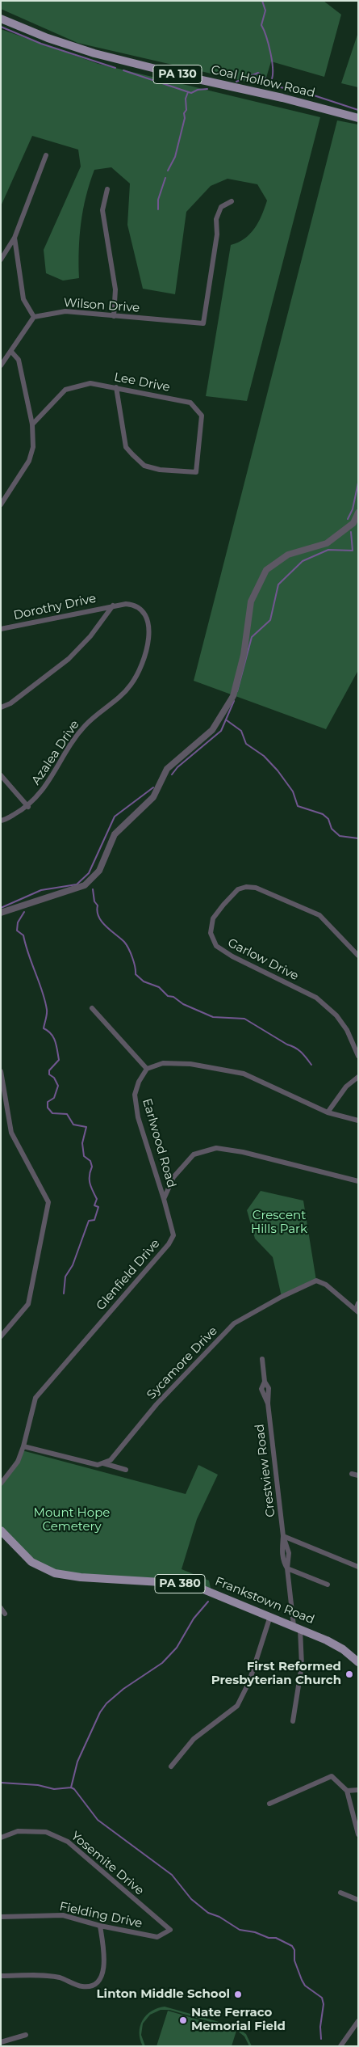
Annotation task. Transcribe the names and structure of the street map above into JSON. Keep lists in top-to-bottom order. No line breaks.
{"streets":{"main road":["PA 130","Coal Hollow Road","PA 380","Frankstown Road"],"street":["Wilson Drive","Lee Drive","Dorothy Drive","Azalea Drive","Garlow Drive","Earlwood Road","Glenfield Drive","Sycamore Drive","Crestview Road","Yosemite Drive","Fielding Drive"]},"crossings":[["Dorothy Drive","Azalea Drive"],["Earlwood Road","Glenfield Drive"],["Crestview Road","Frankstown Road"],["Yosemite Drive","Fielding Drive"]],"parks":["Crescent Hills Park","Mount Hope Cemetery"],"places":["First Reformed Presbyterian Church","Linton Middle School","Nate Ferraco Memorial Field"]}
